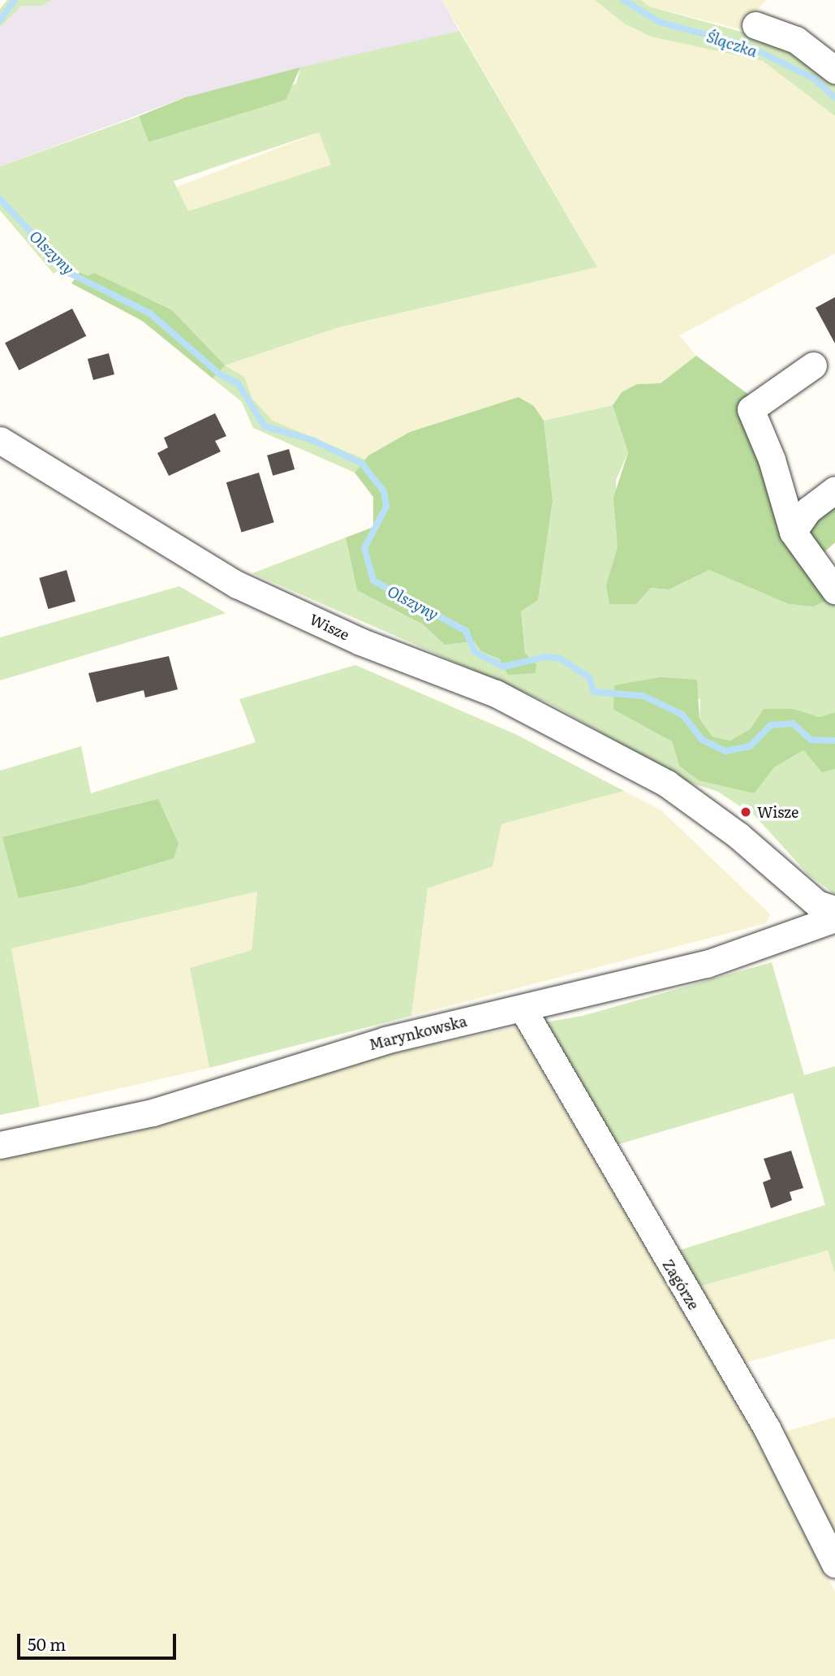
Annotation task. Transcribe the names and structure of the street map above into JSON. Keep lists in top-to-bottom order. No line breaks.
{"streets":{"street":["Wisze","Marynkowska","Zagórze"]},"crossings":[["Marynkowska","Zagórze"]],"water":["Ślączka","Olszyny"],"places":["Wisze"],"scale_bar":"50 m"}
